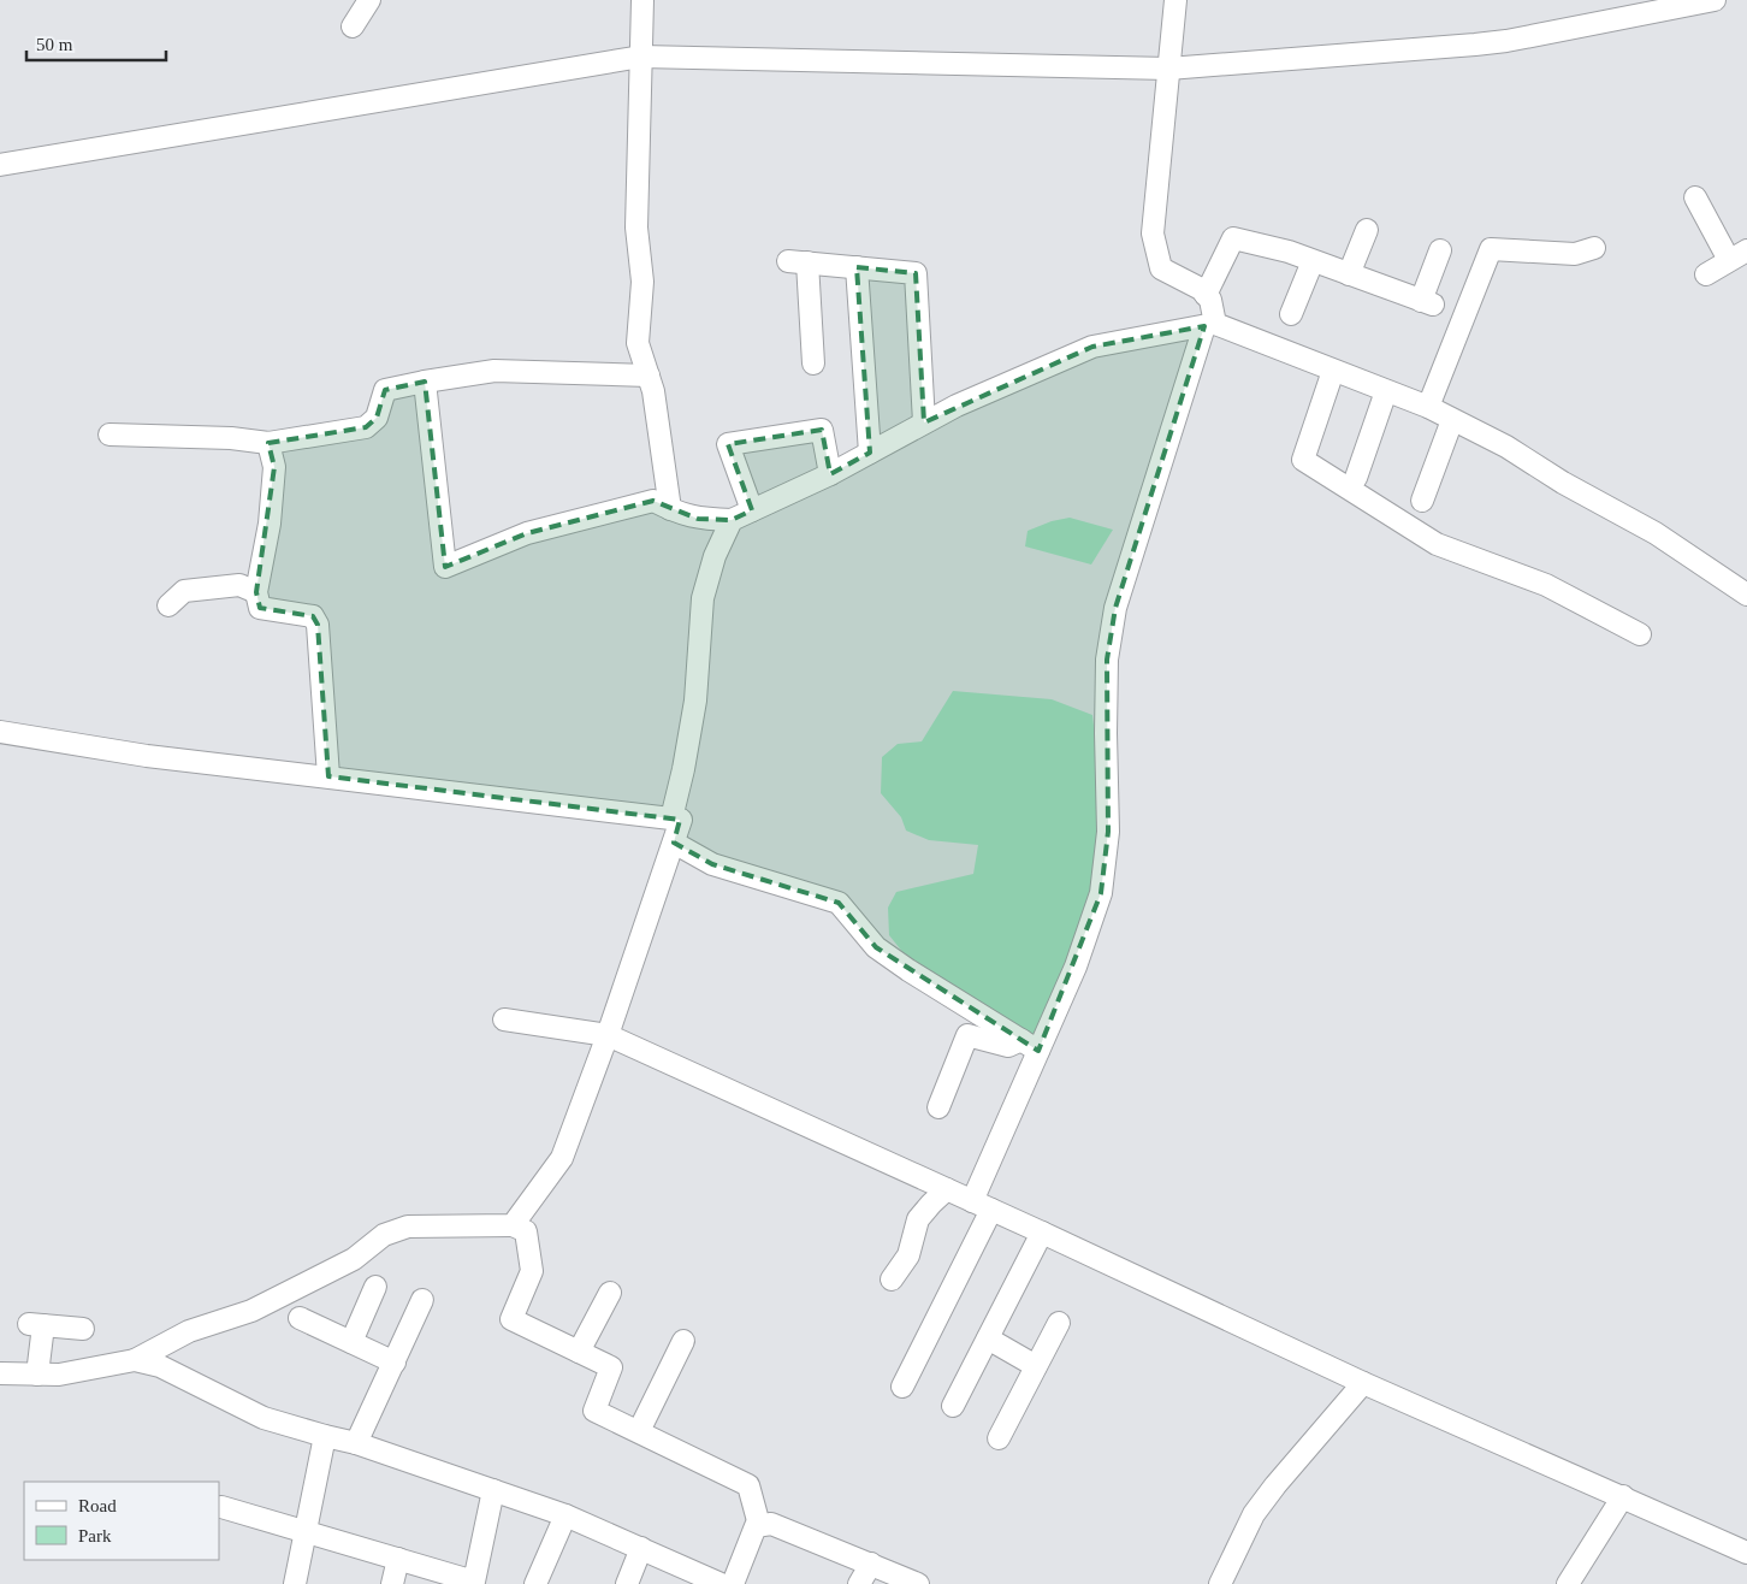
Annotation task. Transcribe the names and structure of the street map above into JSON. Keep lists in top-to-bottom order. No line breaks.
{"legend":["Road","Park"],"scale_bar":"50 m"}
